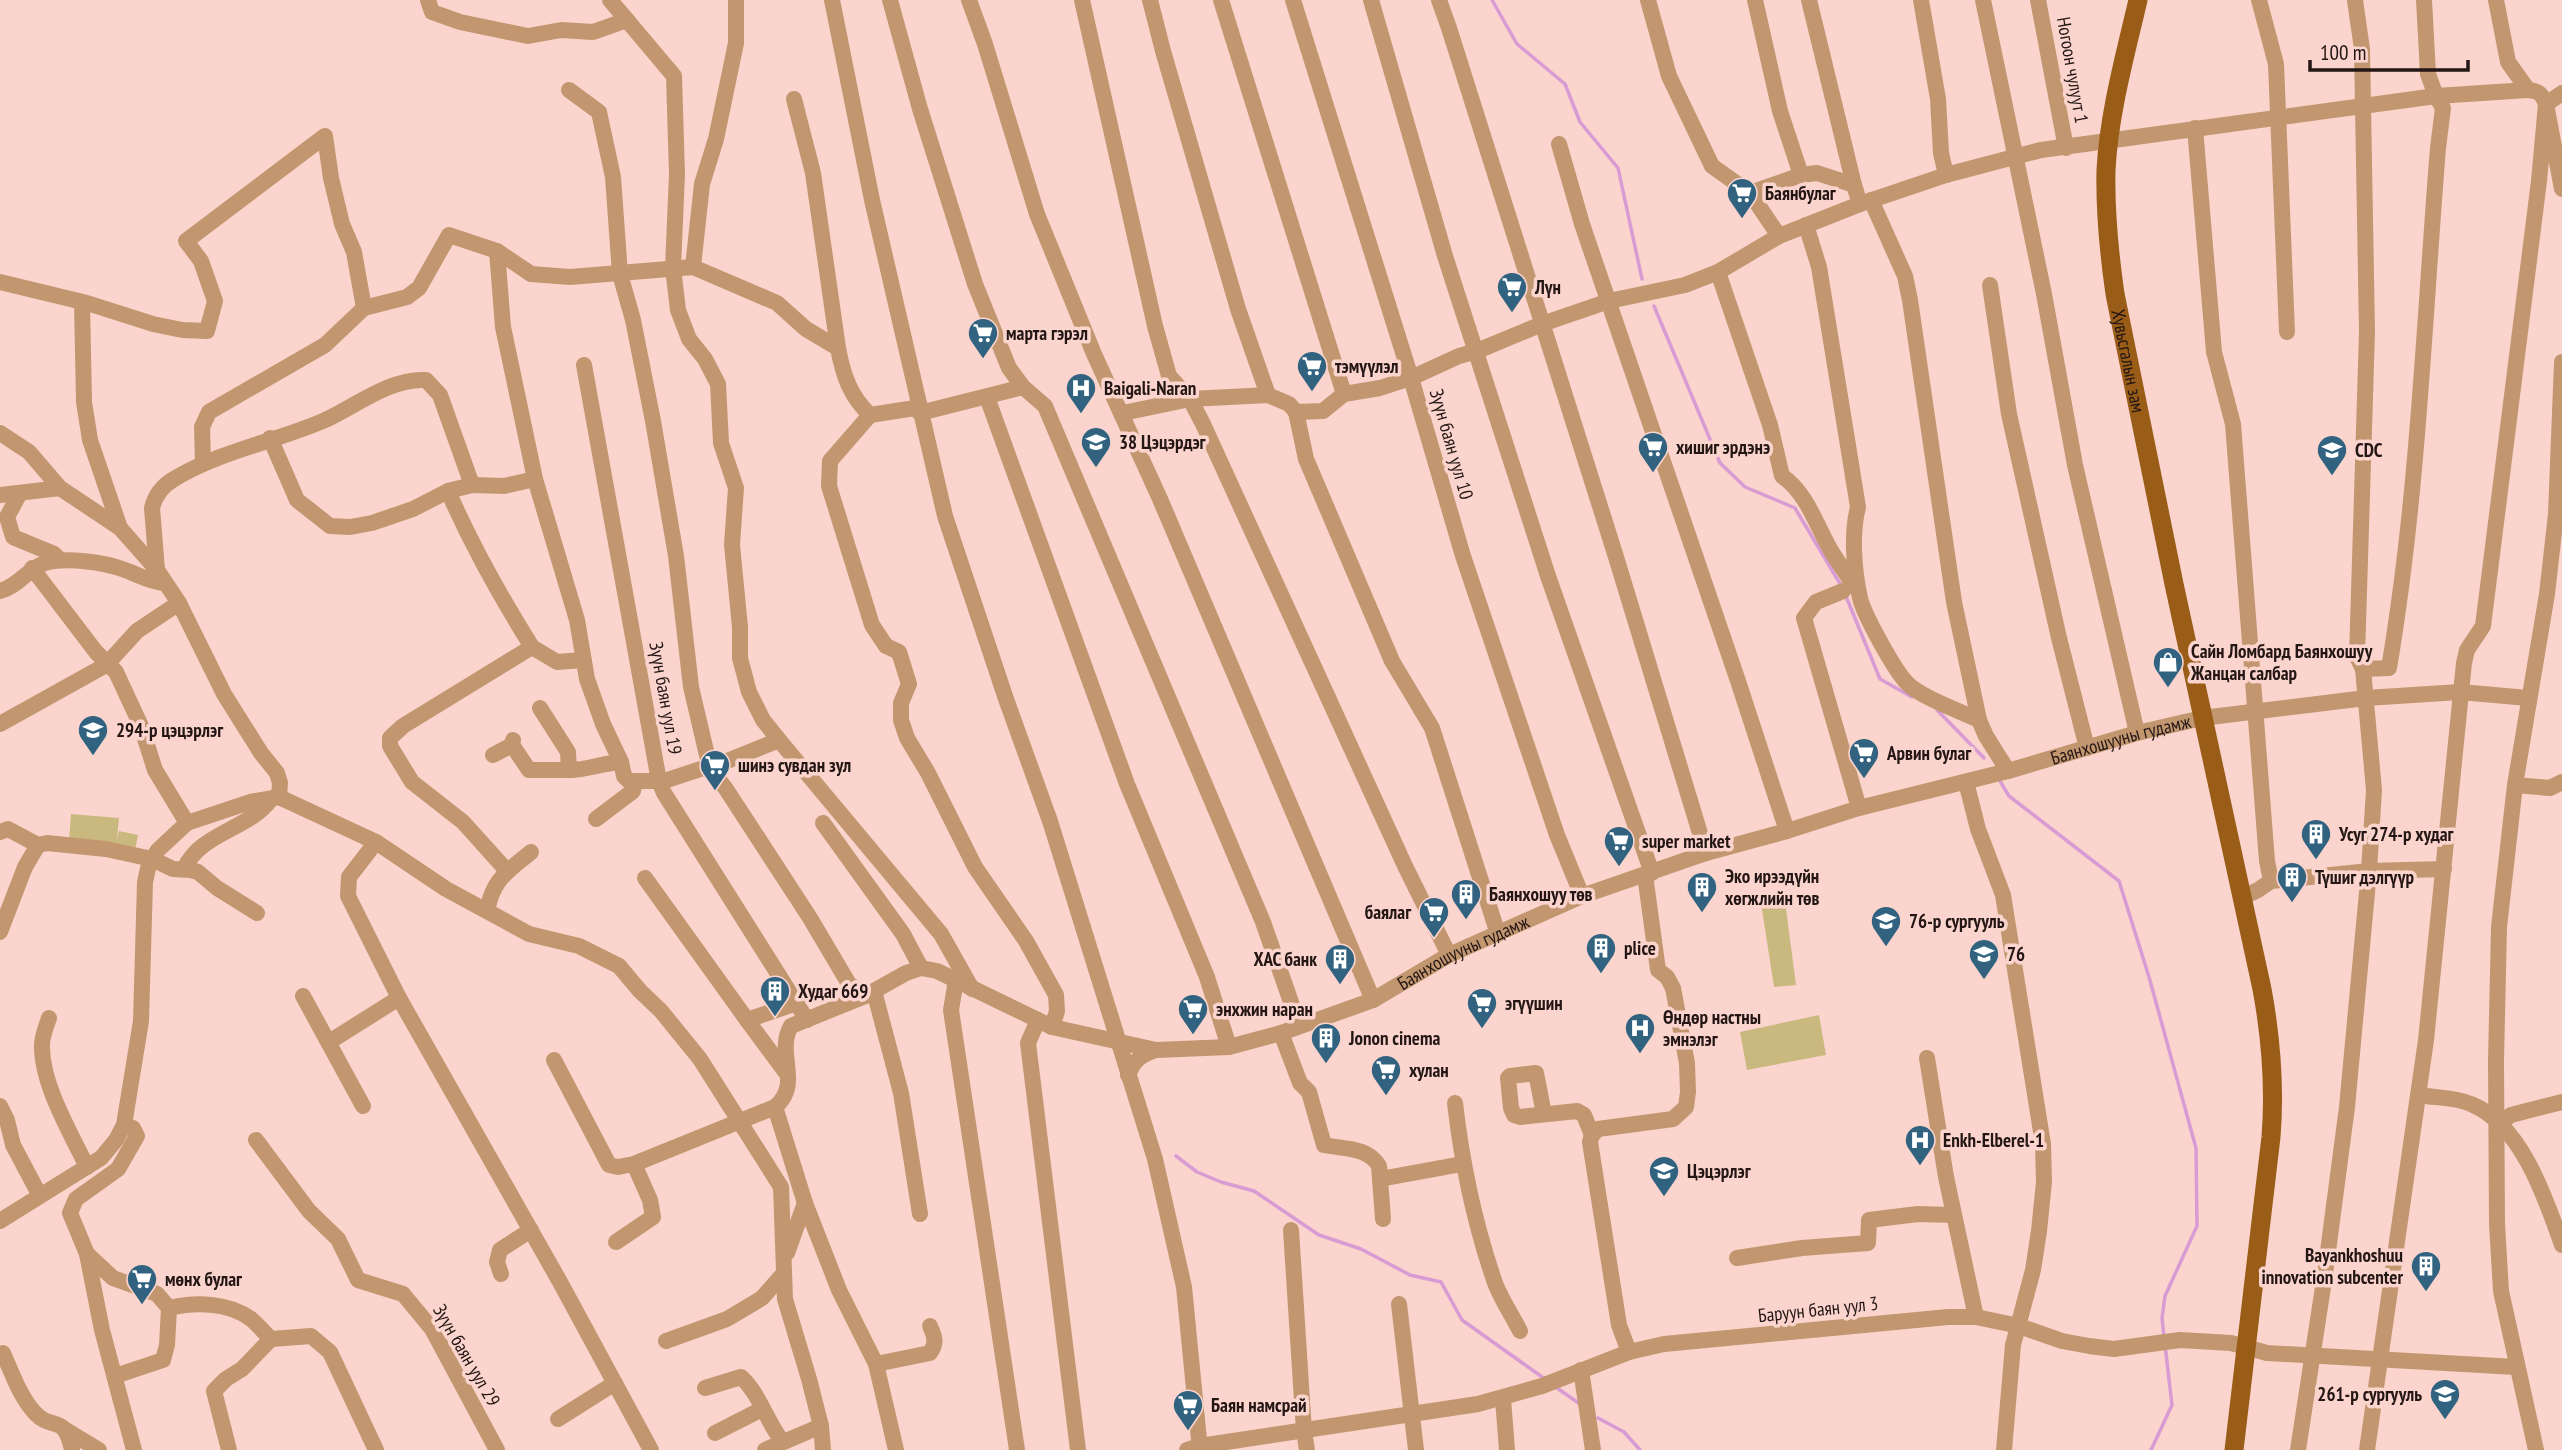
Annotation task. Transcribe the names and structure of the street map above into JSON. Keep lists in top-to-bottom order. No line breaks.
{"streets":{"main road":["Хувьсгалын зам","Баянхошууны гудамж"],"street":["Ногоон чулуут 1","Зүүн баян уул 10","Зүүн баян уул 19","Баруун баян уул 3","Зүүн баян уул 29"]},"crossings":[["Хувьсгалын зам","Баянхошууны гудамж"],["Зүүн баян уул 10","Баянхошууны гудамж"],["Баянхошууны гудамж","Баруун баян уул 3"]],"places":{"supermarket":["Баянбулаг","Лүн","марта гэрэл","тэмүүлэл","хишиг эрдэнэ","Арвин булаг","шинэ сувдан зул","super market","баялаг","эгүүшин","энхжин наран","хулан","мөнх булаг","Баян намсрай"],"hospital":["Baigali-Naran","Өндөр настны эмнэлэг","Enkh-Elberel-1"],"school or university":["38 Цэцэрдэг","CDC","294-р цэцэрлэг","76-р сургууль","76","Цэцэрлэг","261-р сургууль"],"shop":["Сайн Ломбард Баянхошуу Жанцан салбар"],"building":["Усуг 274-р худаг","Түшиг дэлгүүр","Эко ирээдүйн хөгжлийн төв","Баянхошуу төв","plice","ХАС банк","Худаг 669","Jonon cinema","Bayankhoshuu innovation subcenter"]},"scale_bar":"100 m"}
